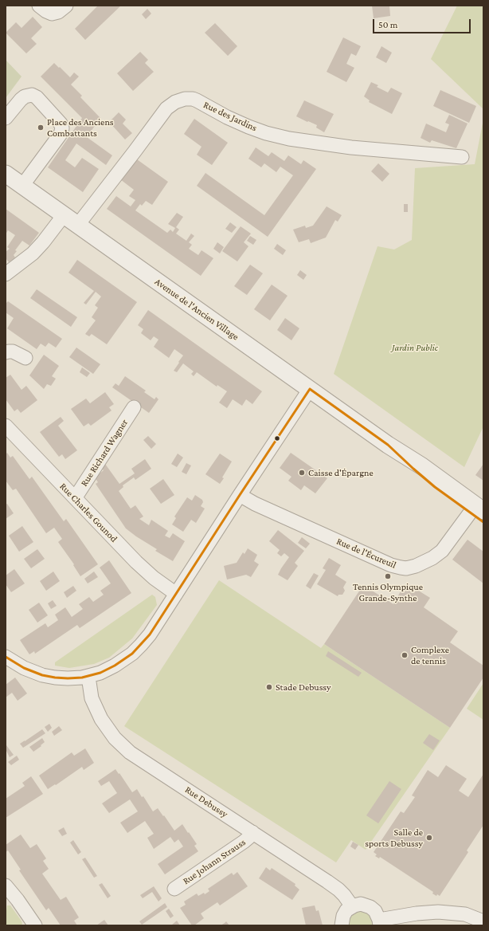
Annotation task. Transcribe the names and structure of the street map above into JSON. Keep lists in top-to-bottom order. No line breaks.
{"streets":{"street":["Rue des Jardins","Avenue de l'Ancien Village","Rue Richard Wagner","Rue Charles Gounod","Rue de l'Écureuil","Rue Debussy","Rue Johann Strauss"]},"crossings":[["Rue des Jardins","Avenue de l'Ancien Village"],["Avenue de l'Ancien Village","Rue de l'Écureuil"],["Rue Richard Wagner","Rue Charles Gounod"],["Rue Debussy","Rue Johann Strauss"]],"parks":["Jardin Public"],"places":["Place des Anciens Combattants","Caisse d'Épargne","Tennis Olympique Grande-Synthe","Complexe de tennis","Stade Debussy","Salle de sports Debussy"],"scale_bar":"50 m"}
